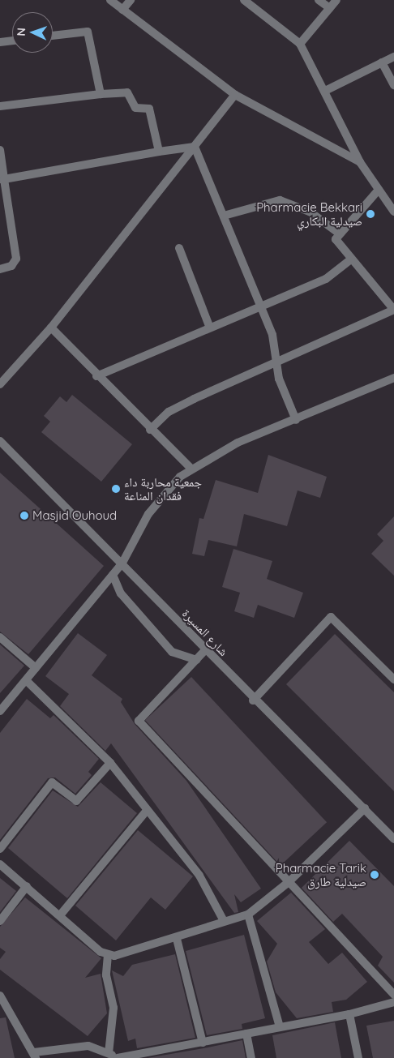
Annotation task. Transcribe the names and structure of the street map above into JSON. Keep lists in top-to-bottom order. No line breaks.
{"streets":{"street":["شارع المسيرة"]},"places":["Pharmacie Bekkari صيدلية البكاري","جمعية محاربة داء فقدان المناعة","Masjid Ouhoud","Pharmacie Tarik صيدلية طارق"],"north":"left"}
